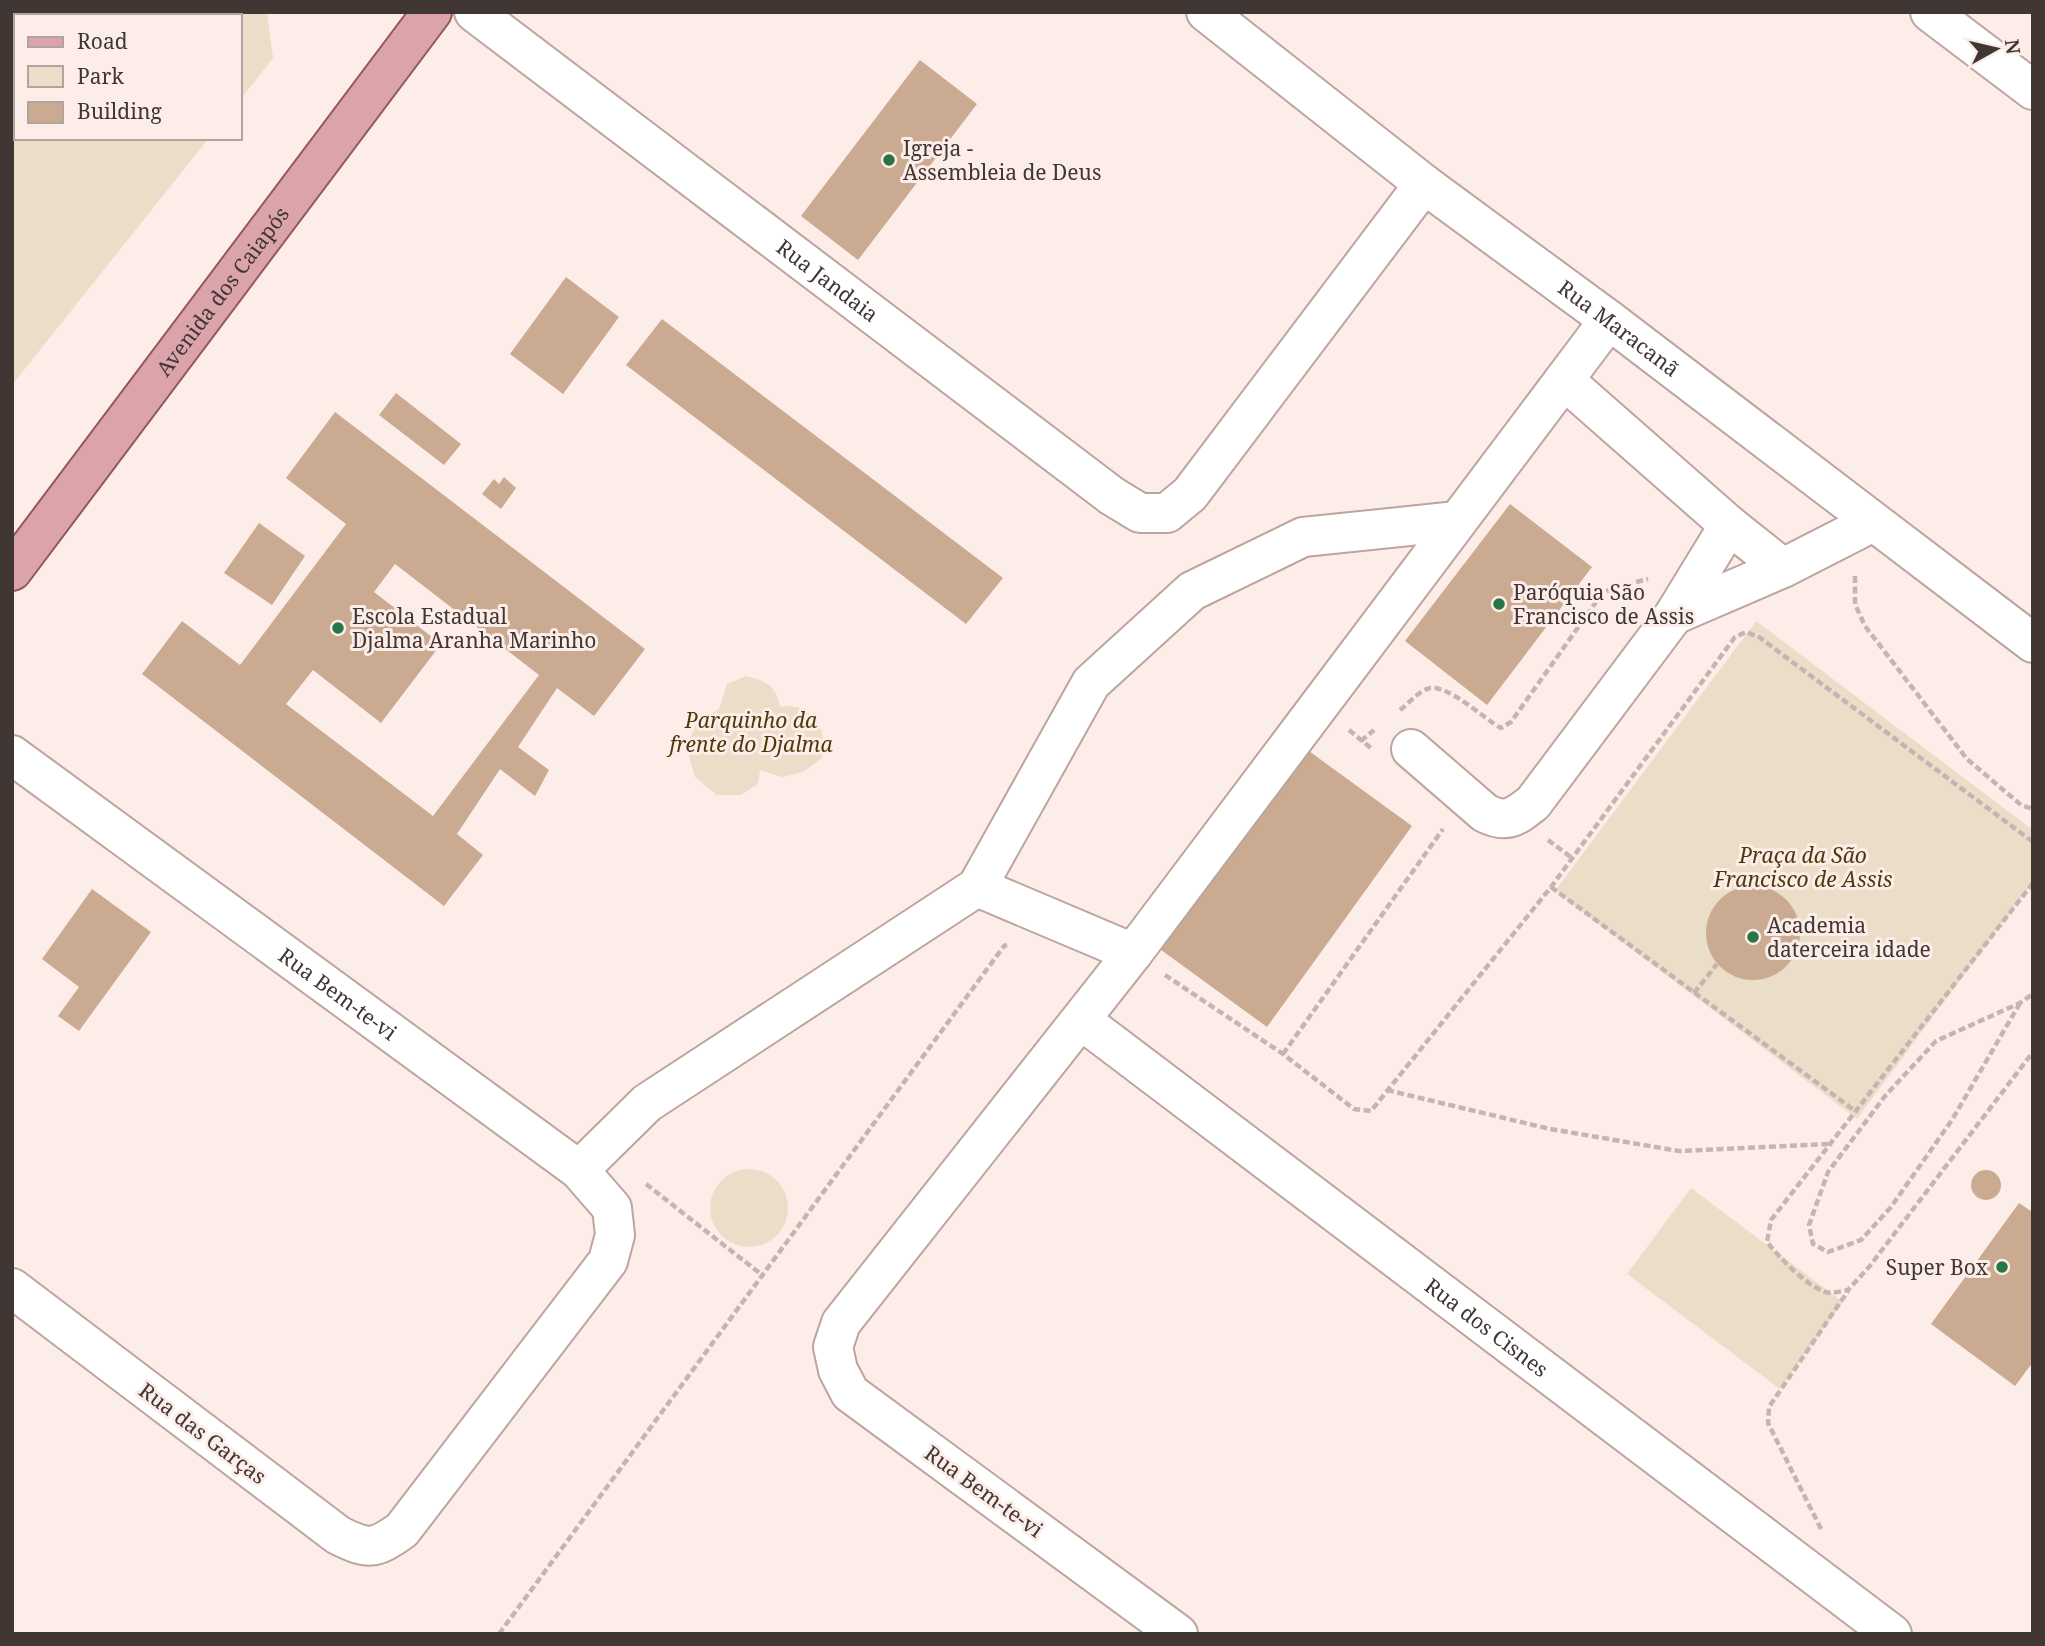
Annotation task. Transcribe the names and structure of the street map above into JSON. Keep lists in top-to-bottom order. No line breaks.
{"streets":{"main road":["Avenida dos Caiapós"],"street":["Rua Jandaia","Rua Maracanã","Rua Bem-te-vi","Rua dos Cisnes","Rua das Garças"]},"crossings":[["Rua Jandaia","Rua Maracanã"],["Rua Bem-te-vi","Rua dos Cisnes"],["Rua Bem-te-vi","Rua das Garças"]],"parks":["Parquinho da frente do Djalma","Praça da São Francisco de Assis"],"places":["Igreja - Assembleia de Deus","Paróquia São Francisco de Assis","Escola Estadual Djalma Aranha Marinho","Academia daterceira idade","Super Box"],"legend":["Road","Park","Building"],"north":"right"}
